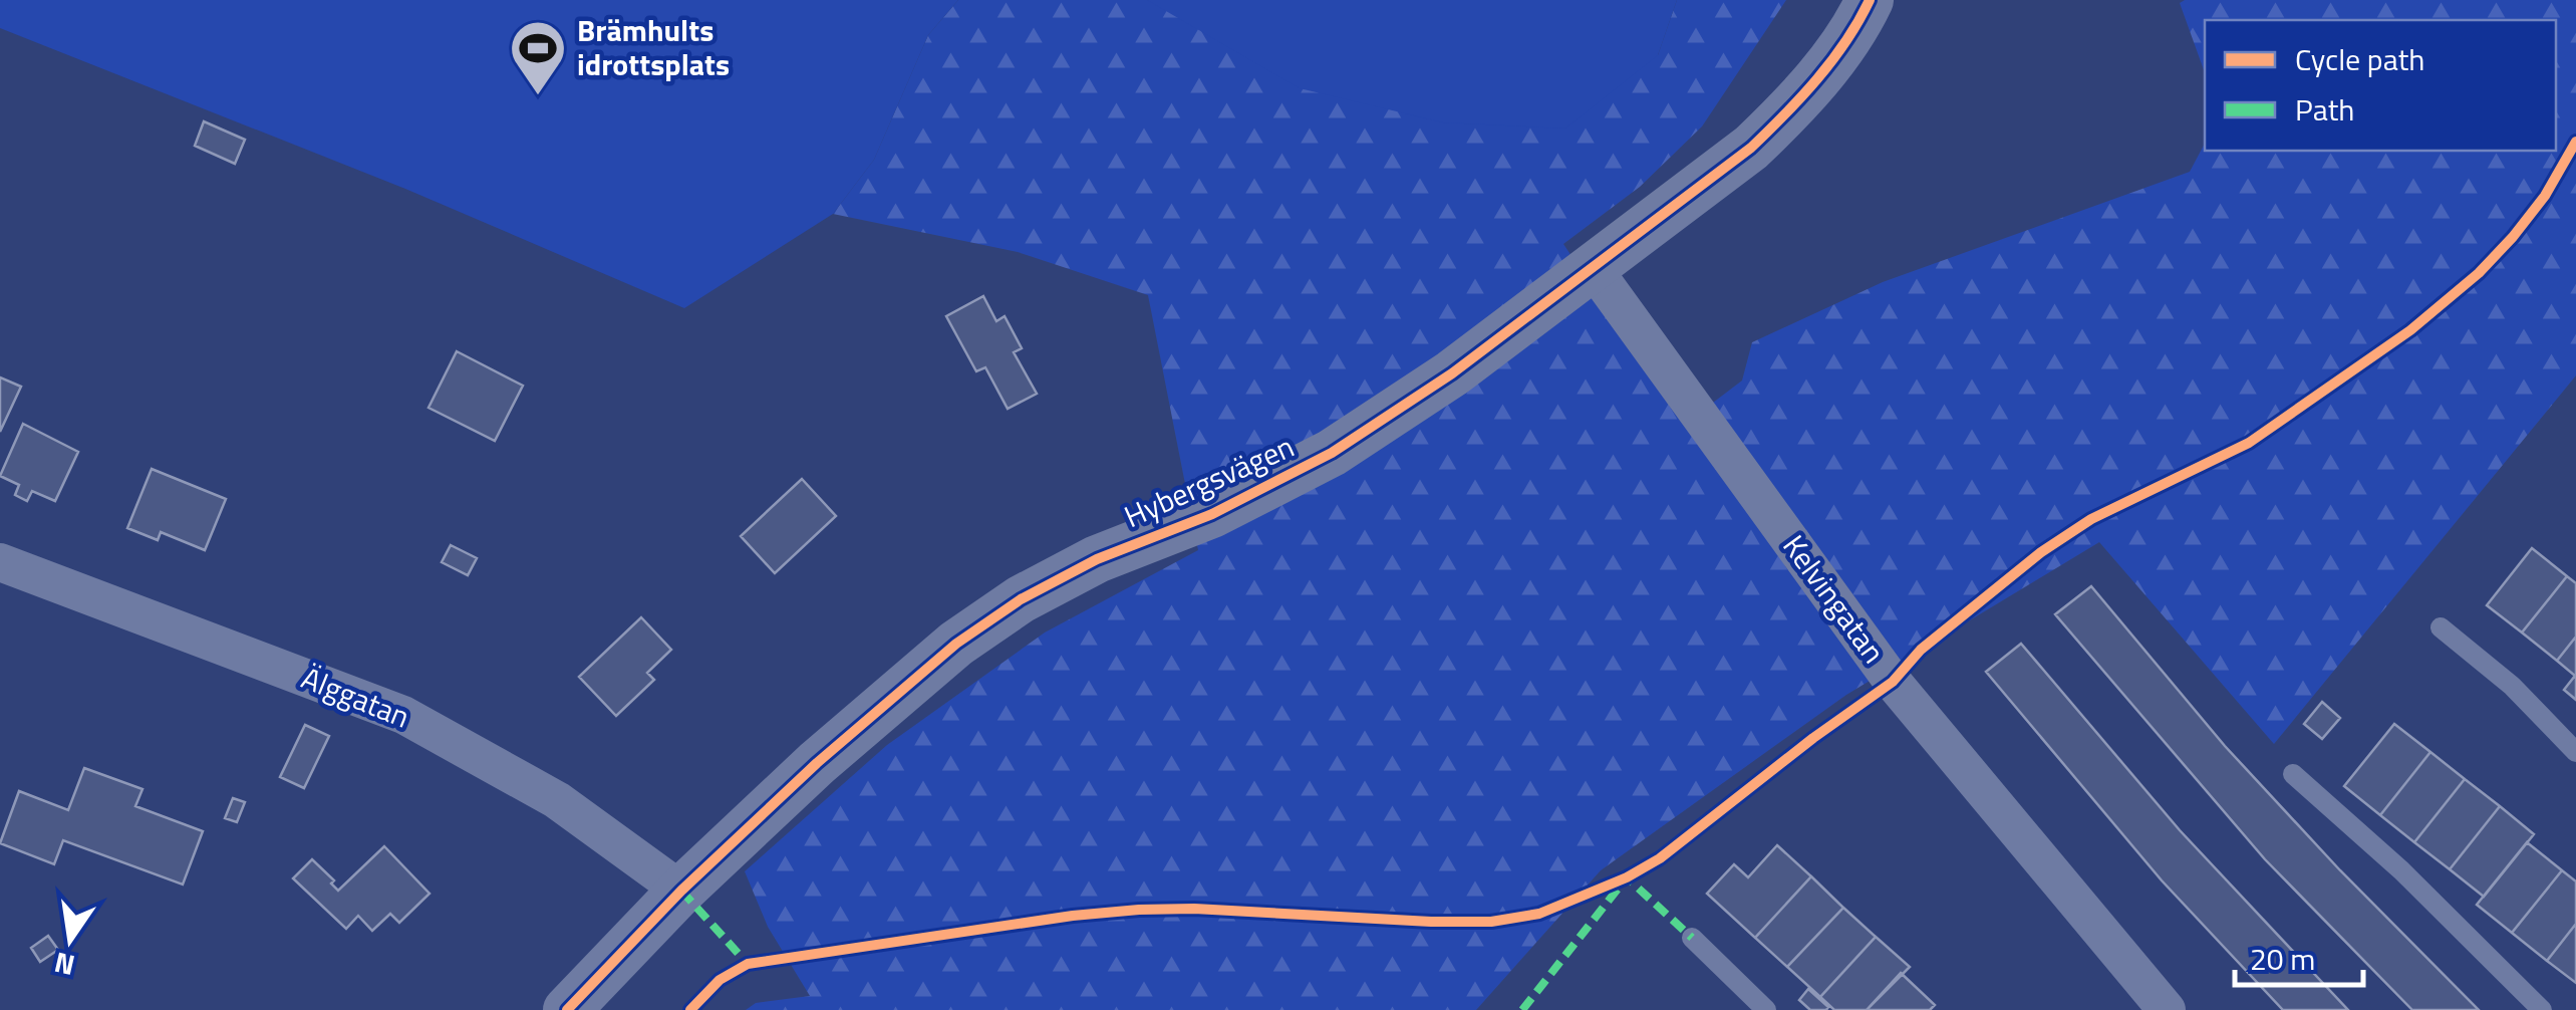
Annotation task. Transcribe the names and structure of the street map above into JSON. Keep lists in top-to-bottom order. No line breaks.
{"streets":{"street":["Hybergsvägen","Kelvingatan","Älggatan"]},"crossings":[["Hybergsvägen","Kelvingatan"],["Hybergsvägen","Älggatan"]],"places":{"sports":["Brämhults idrottsplats"]},"legend":["Cycle path","Path"],"scale_bar":"20 m","north":"bottom"}
